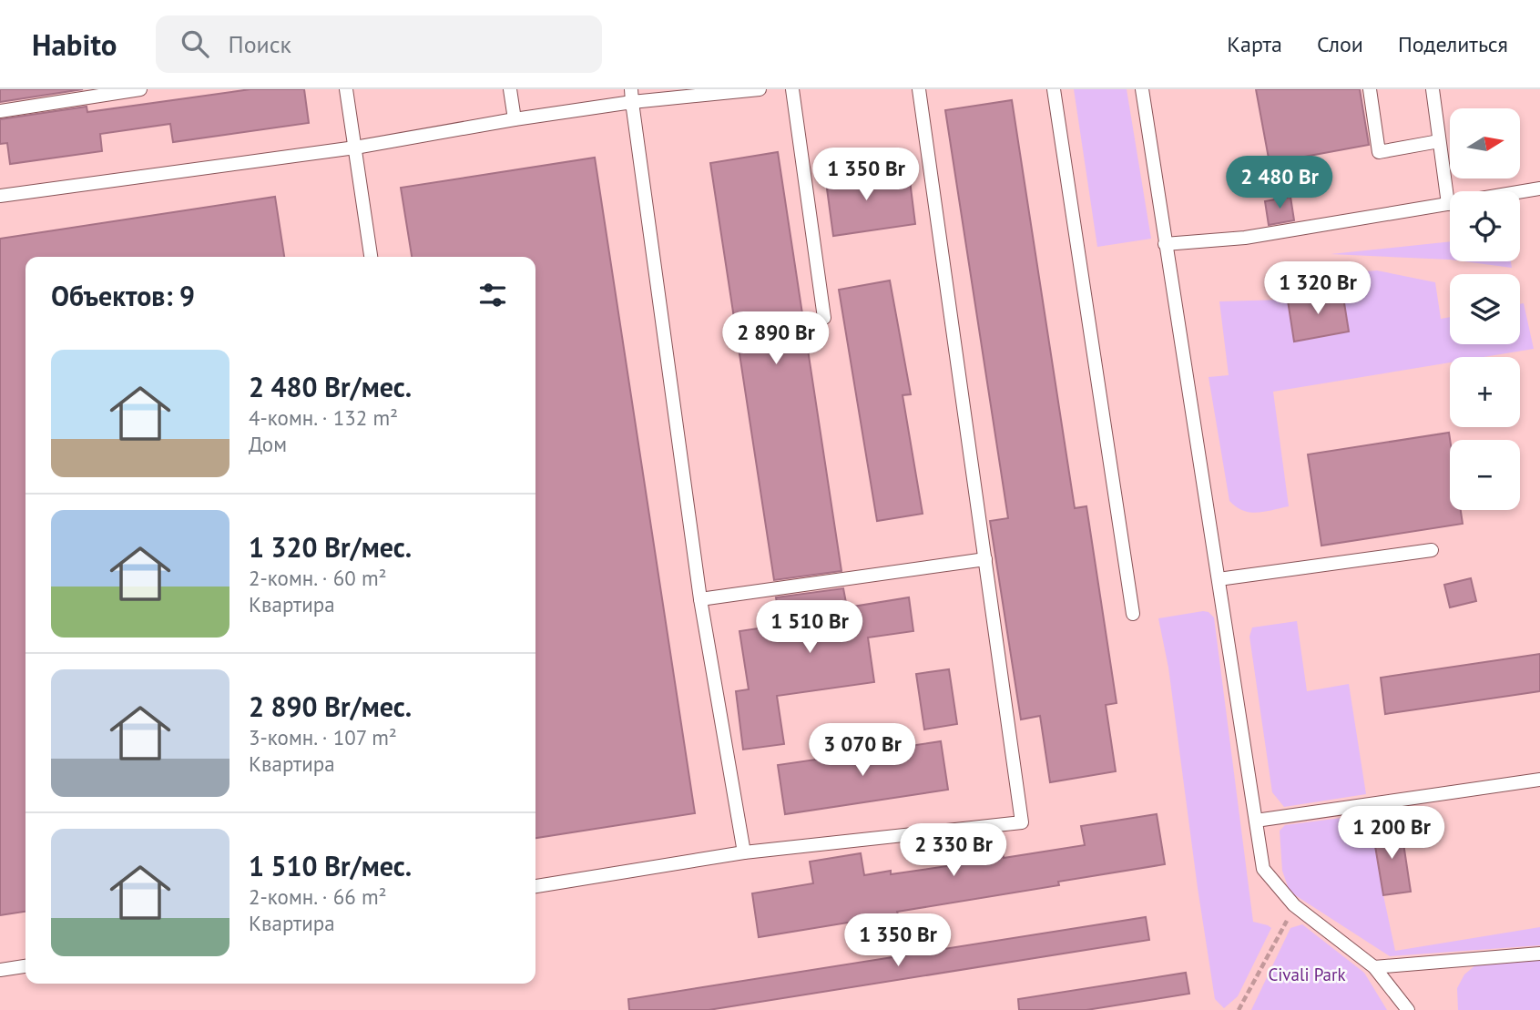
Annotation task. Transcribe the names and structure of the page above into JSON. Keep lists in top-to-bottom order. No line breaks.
{"parks":["Civali Park"],"north":"right","page":{"header":"Habito","search":"Поиск","nav":["Карта","Слои","Поделиться"],"map_buttons":["+","−"],"price":["1 350 Br","2 480 Br","1 320 Br","2 890 Br","1 510 Br","3 070 Br","1 200 Br","2 330 Br","1 350 Br"],"heading":"Объектов: 9","list":[{"name":"2 480 Br/мес.","note":"4-комн. · 132 m² · Дом"},{"name":"1 320 Br/мес.","note":"2-комн. · 60 m² · Квартира"},{"name":"2 890 Br/мес.","note":"3-комн. · 107 m² · Квартира"},{"name":"1 510 Br/мес.","note":"2-комн. · 66 m² · Квартира"}]}}
